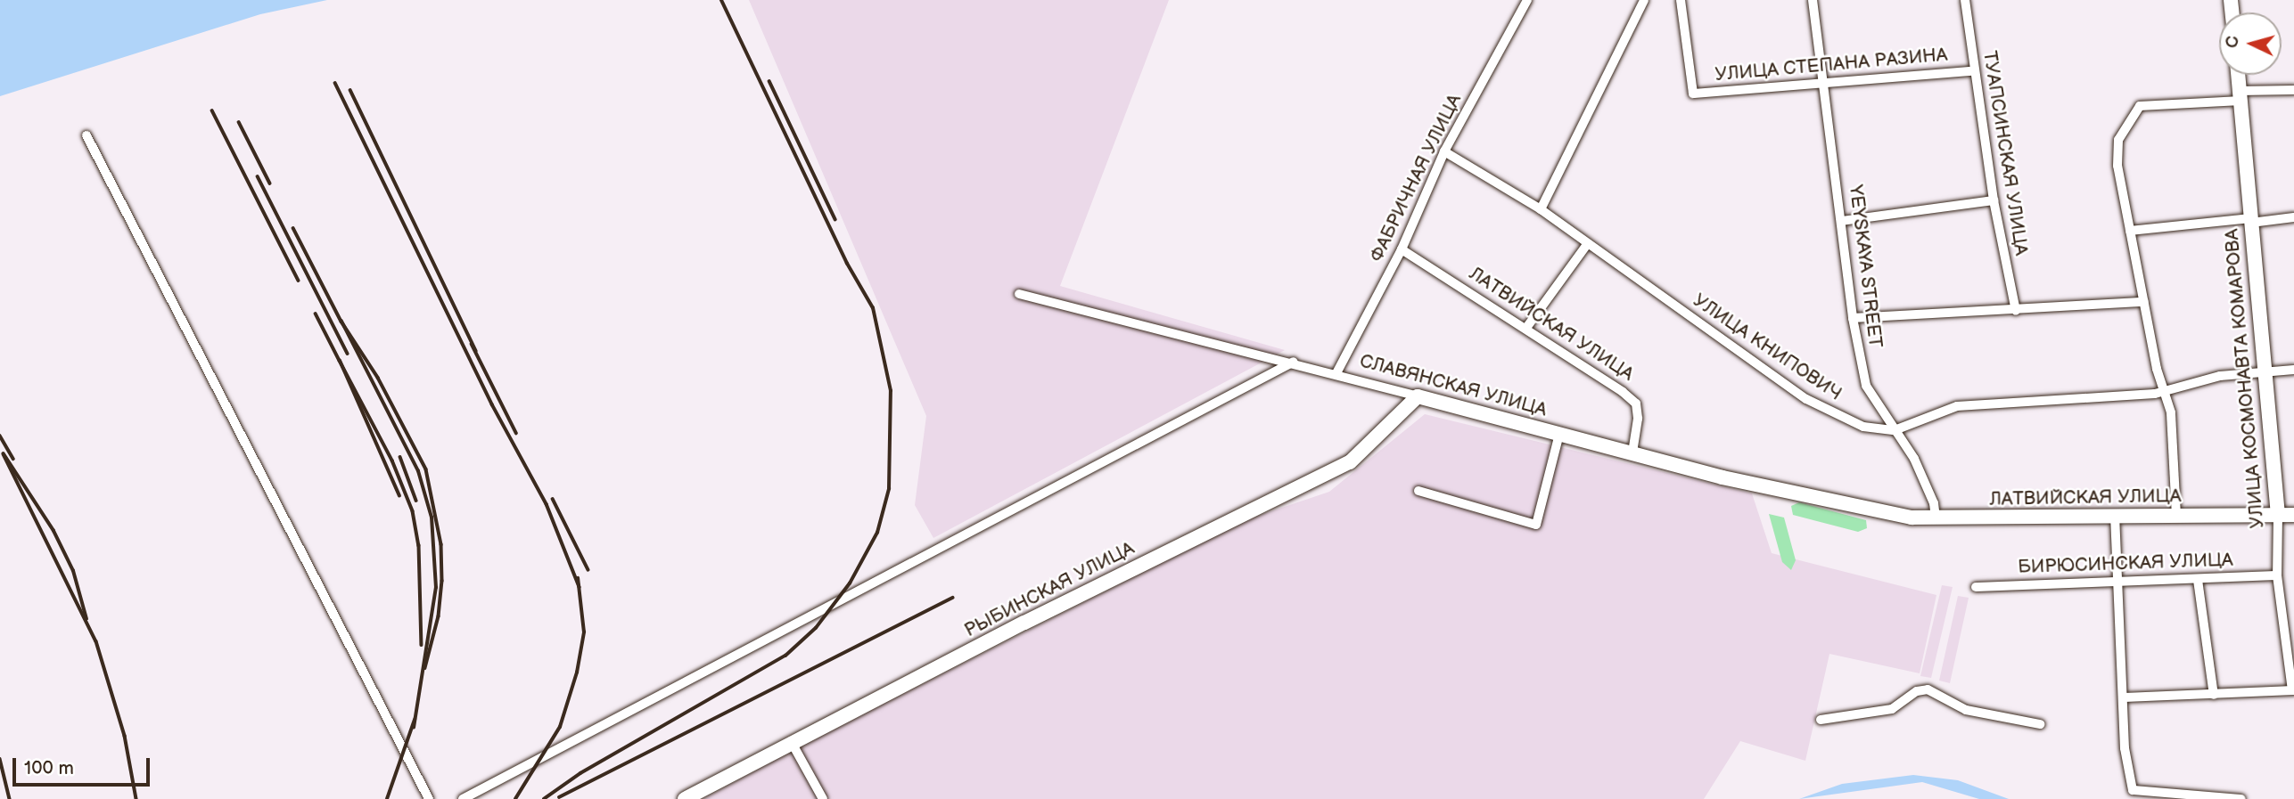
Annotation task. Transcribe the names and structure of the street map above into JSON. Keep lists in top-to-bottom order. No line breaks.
{"streets":{"main road":["ЛАТВИЙСКАЯ УЛИЦА","УЛИЦА КОСМОНАВТА КОМАРОВА","СЛАВЯНСКАЯ УЛИЦА","РЫБИНСКАЯ УЛИЦА"],"street":["УЛИЦА СТЕПАНА РАЗИНА","ТУАПСИНСКАЯ УЛИЦА","ФАБРИЧНАЯ УЛИЦА","YEYSKAYA STREET","УЛИЦА КНИПОВИЧ","БИРЮСИНСКАЯ УЛИЦА"]},"crossings":[["УЛИЦА СТЕПАНА РАЗИНА","ТУАПСИНСКАЯ УЛИЦА"],["УЛИЦА СТЕПАНА РАЗИНА","YEYSKAYA STREET"],["ФАБРИЧНАЯ УЛИЦА","ЛАТВИЙСКАЯ УЛИЦА"],["ФАБРИЧНАЯ УЛИЦА","УЛИЦА КНИПОВИЧ"],["ФАБРИЧНАЯ УЛИЦА","СЛАВЯНСКАЯ УЛИЦА"],["YEYSKAYA STREET","ЛАТВИЙСКАЯ УЛИЦА"],["YEYSKAYA STREET","УЛИЦА КНИПОВИЧ"],["ЛАТВИЙСКАЯ УЛИЦА","УЛИЦА КОСМОНАВТА КОМАРОВА"],["ЛАТВИЙСКАЯ УЛИЦА","СЛАВЯНСКАЯ УЛИЦА"],["УЛИЦА КНИПОВИЧ","УЛИЦА КОСМОНАВТА КОМАРОВА"],["УЛИЦА КОСМОНАВТА КОМАРОВА","БИРЮСИНСКАЯ УЛИЦА"],["СЛАВЯНСКАЯ УЛИЦА","РЫБИНСКАЯ УЛИЦА"]],"scale_bar":"100 m","north":"left"}
